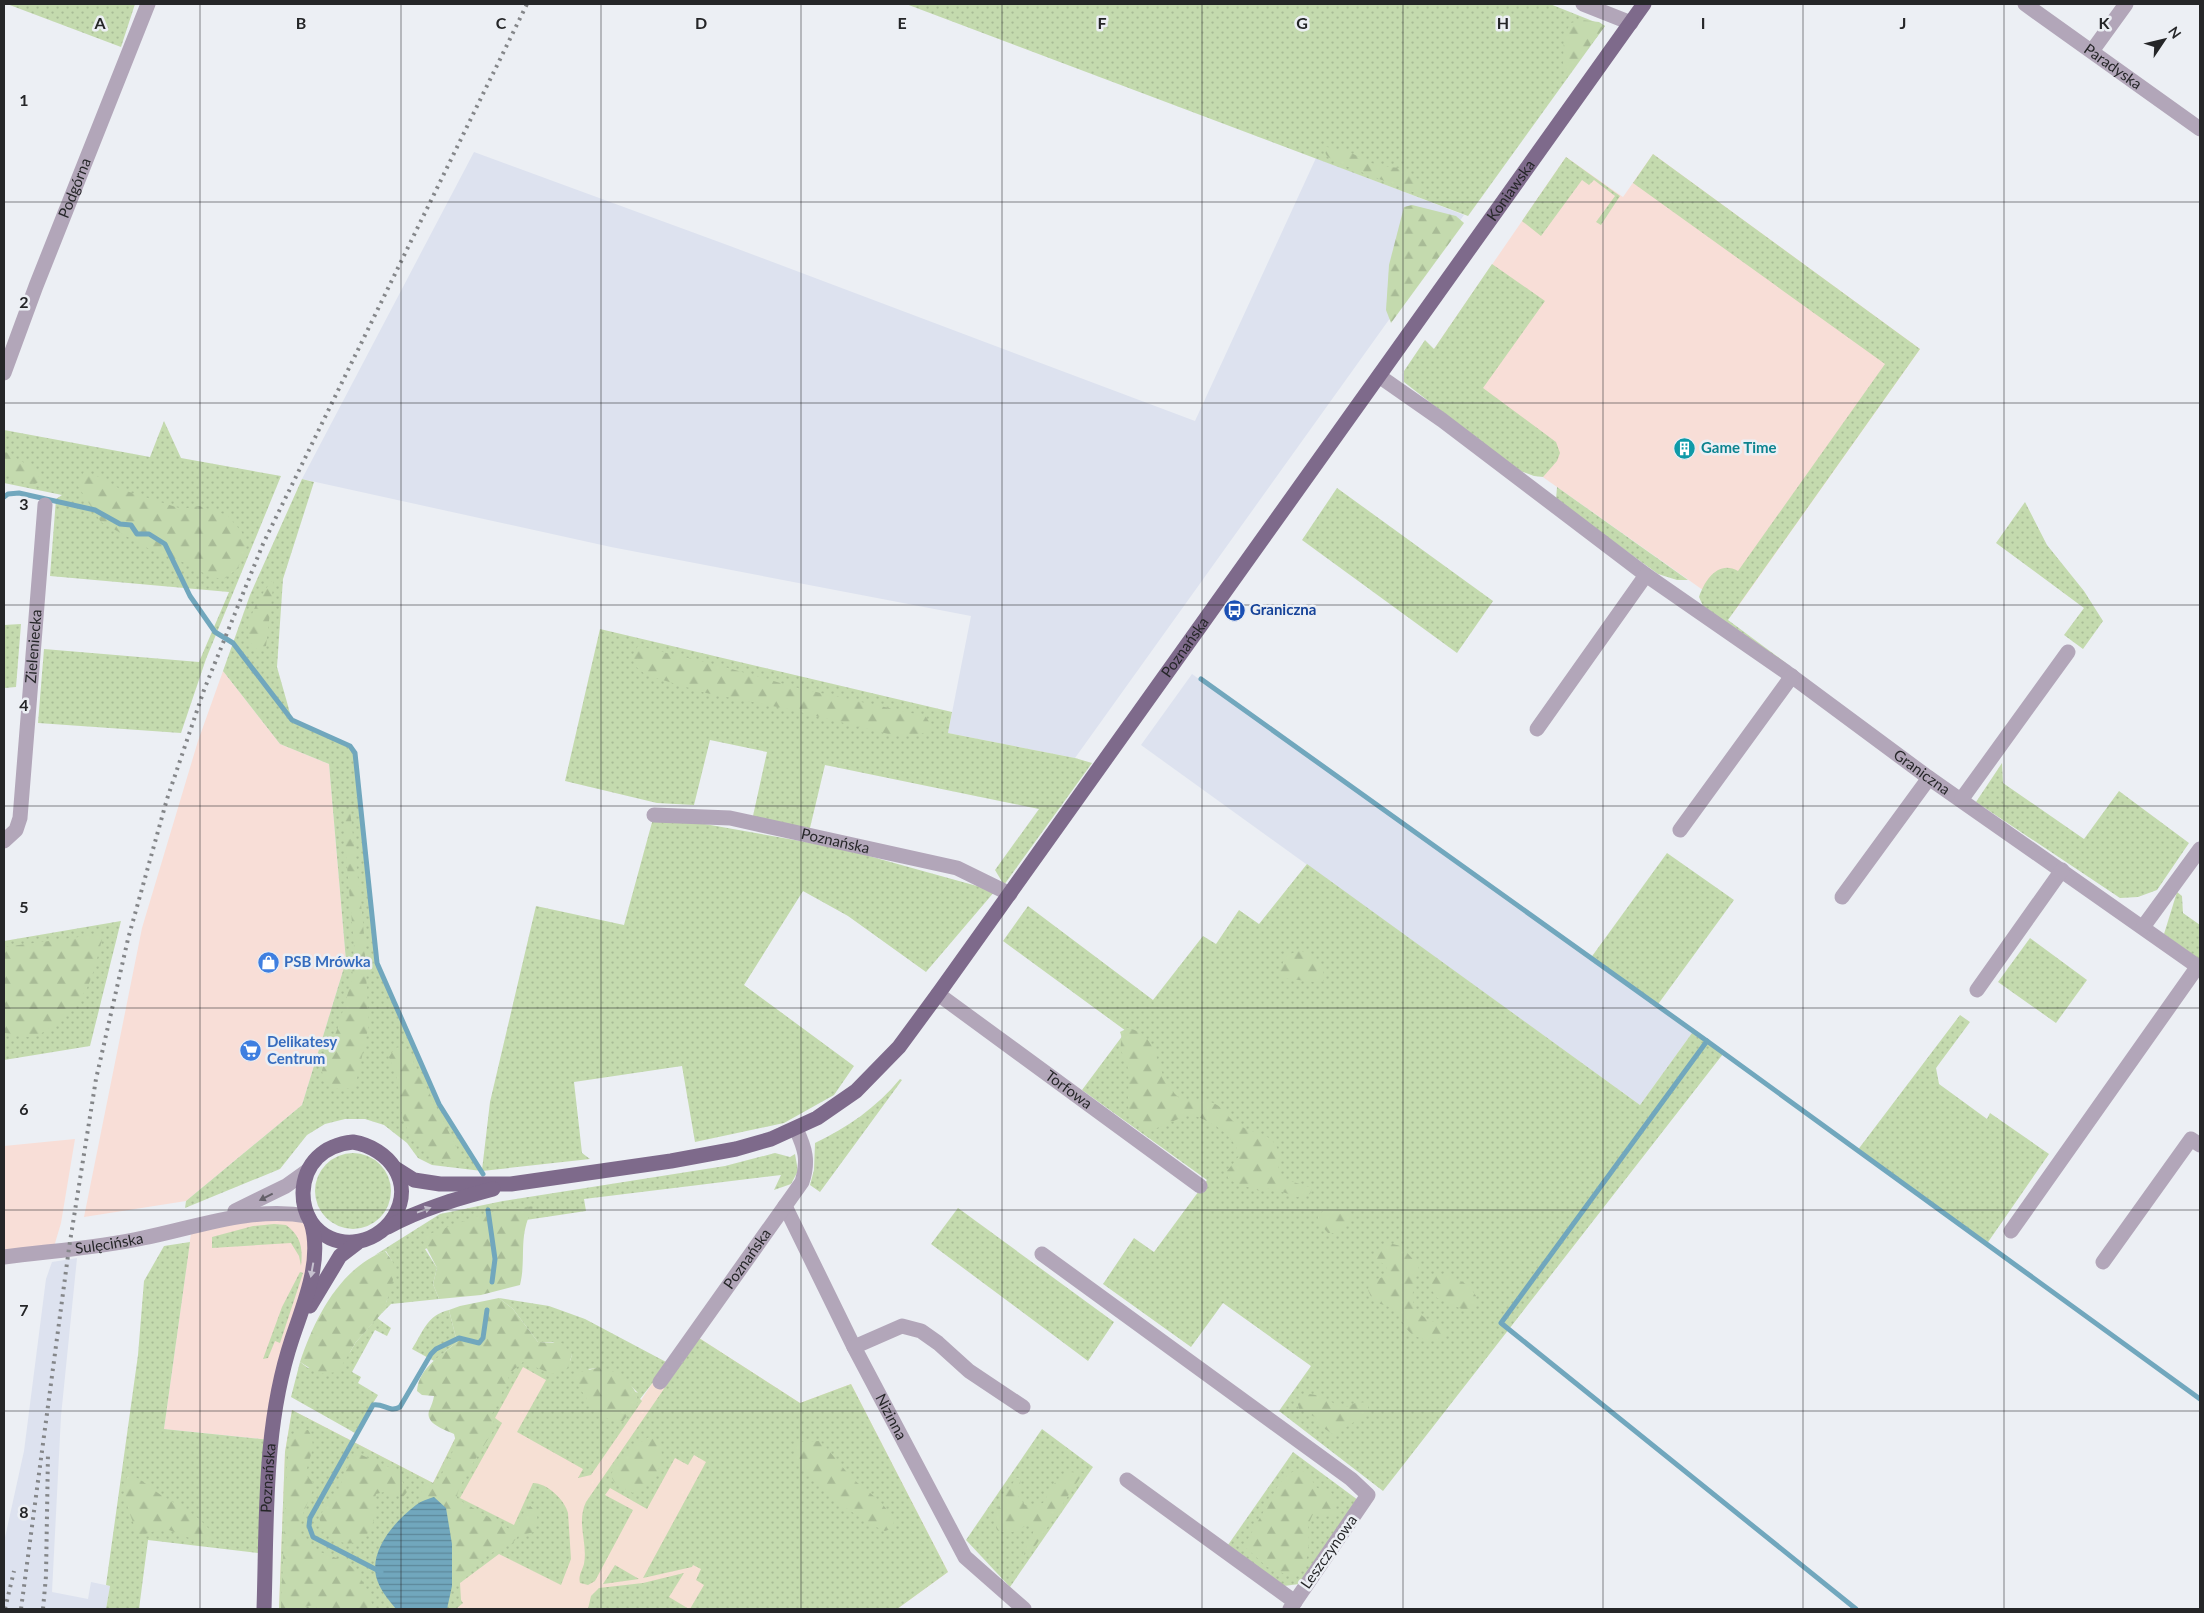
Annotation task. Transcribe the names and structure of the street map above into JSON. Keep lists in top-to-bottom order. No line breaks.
{"streets":{"main road":["Koniawska","Poznańska"],"street":["Paradyska","Podgórna","Zieleniecka","Graniczna","Torfowa","Sulęcińska","Nizinna","Leszczynowa"]},"crossings":[["Koniawska","Poznańska"],["Koniawska","Graniczna"],["Poznańska","Graniczna"],["Poznańska","Torfowa"],["Poznańska","Sulęcińska"],["Poznańska","Nizinna"]],"places":{"building":["Game Time"],"bus stop":["Graniczna"],"shop":["PSB Mrówka"],"supermarket":["Delikatesy Centrum"]},"north":"top right","grid":{"columns":["A","B","C","D","E","F","G","H","I","J","K"],"rows":["1","2","3","4","5","6","7","8"]}}
